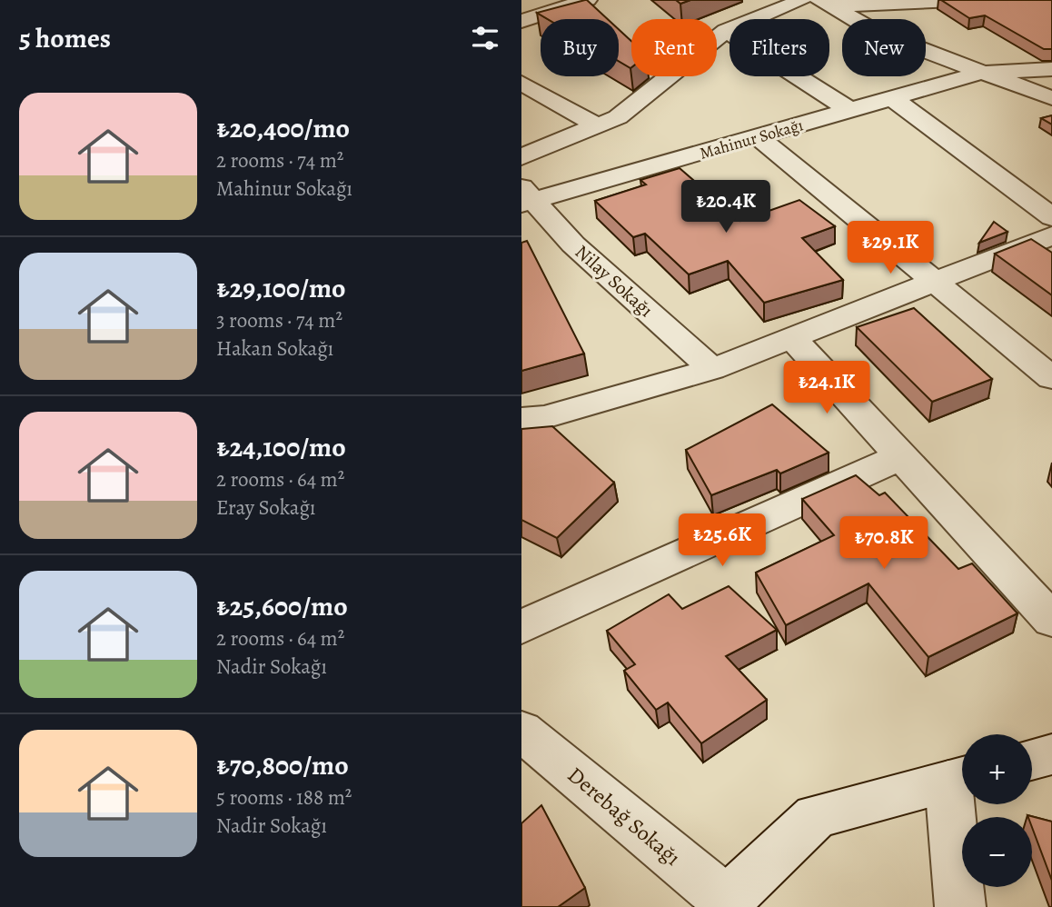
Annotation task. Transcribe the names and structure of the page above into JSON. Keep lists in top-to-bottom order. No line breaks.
{"streets":{"street":["Mahinur Sokağı","Nilay Sokağı","Derebağ Sokağı"]},"crossings":[["Mahinur Sokağı","Nilay Sokağı"]],"page":{"heading":"5 homes","chip":["Buy","Rent","Filters","New"],"list":[{"name":"₺20,400/mo","note":"2 rooms · 74 m² · Mahinur Sokağı"},{"name":"₺29,100/mo","note":"3 rooms · 74 m² · Hakan Sokağı"},{"name":"₺24,100/mo","note":"2 rooms · 64 m² · Eray Sokağı"},{"name":"₺25,600/mo","note":"2 rooms · 64 m² · Nadir Sokağı"},{"name":"₺70,800/mo","note":"5 rooms · 188 m² · Nadir Sokağı"}],"price":["₺20.4K","₺29.1K","₺24.1K","₺25.6K","₺70.8K"],"map_buttons":["+","−"]}}
